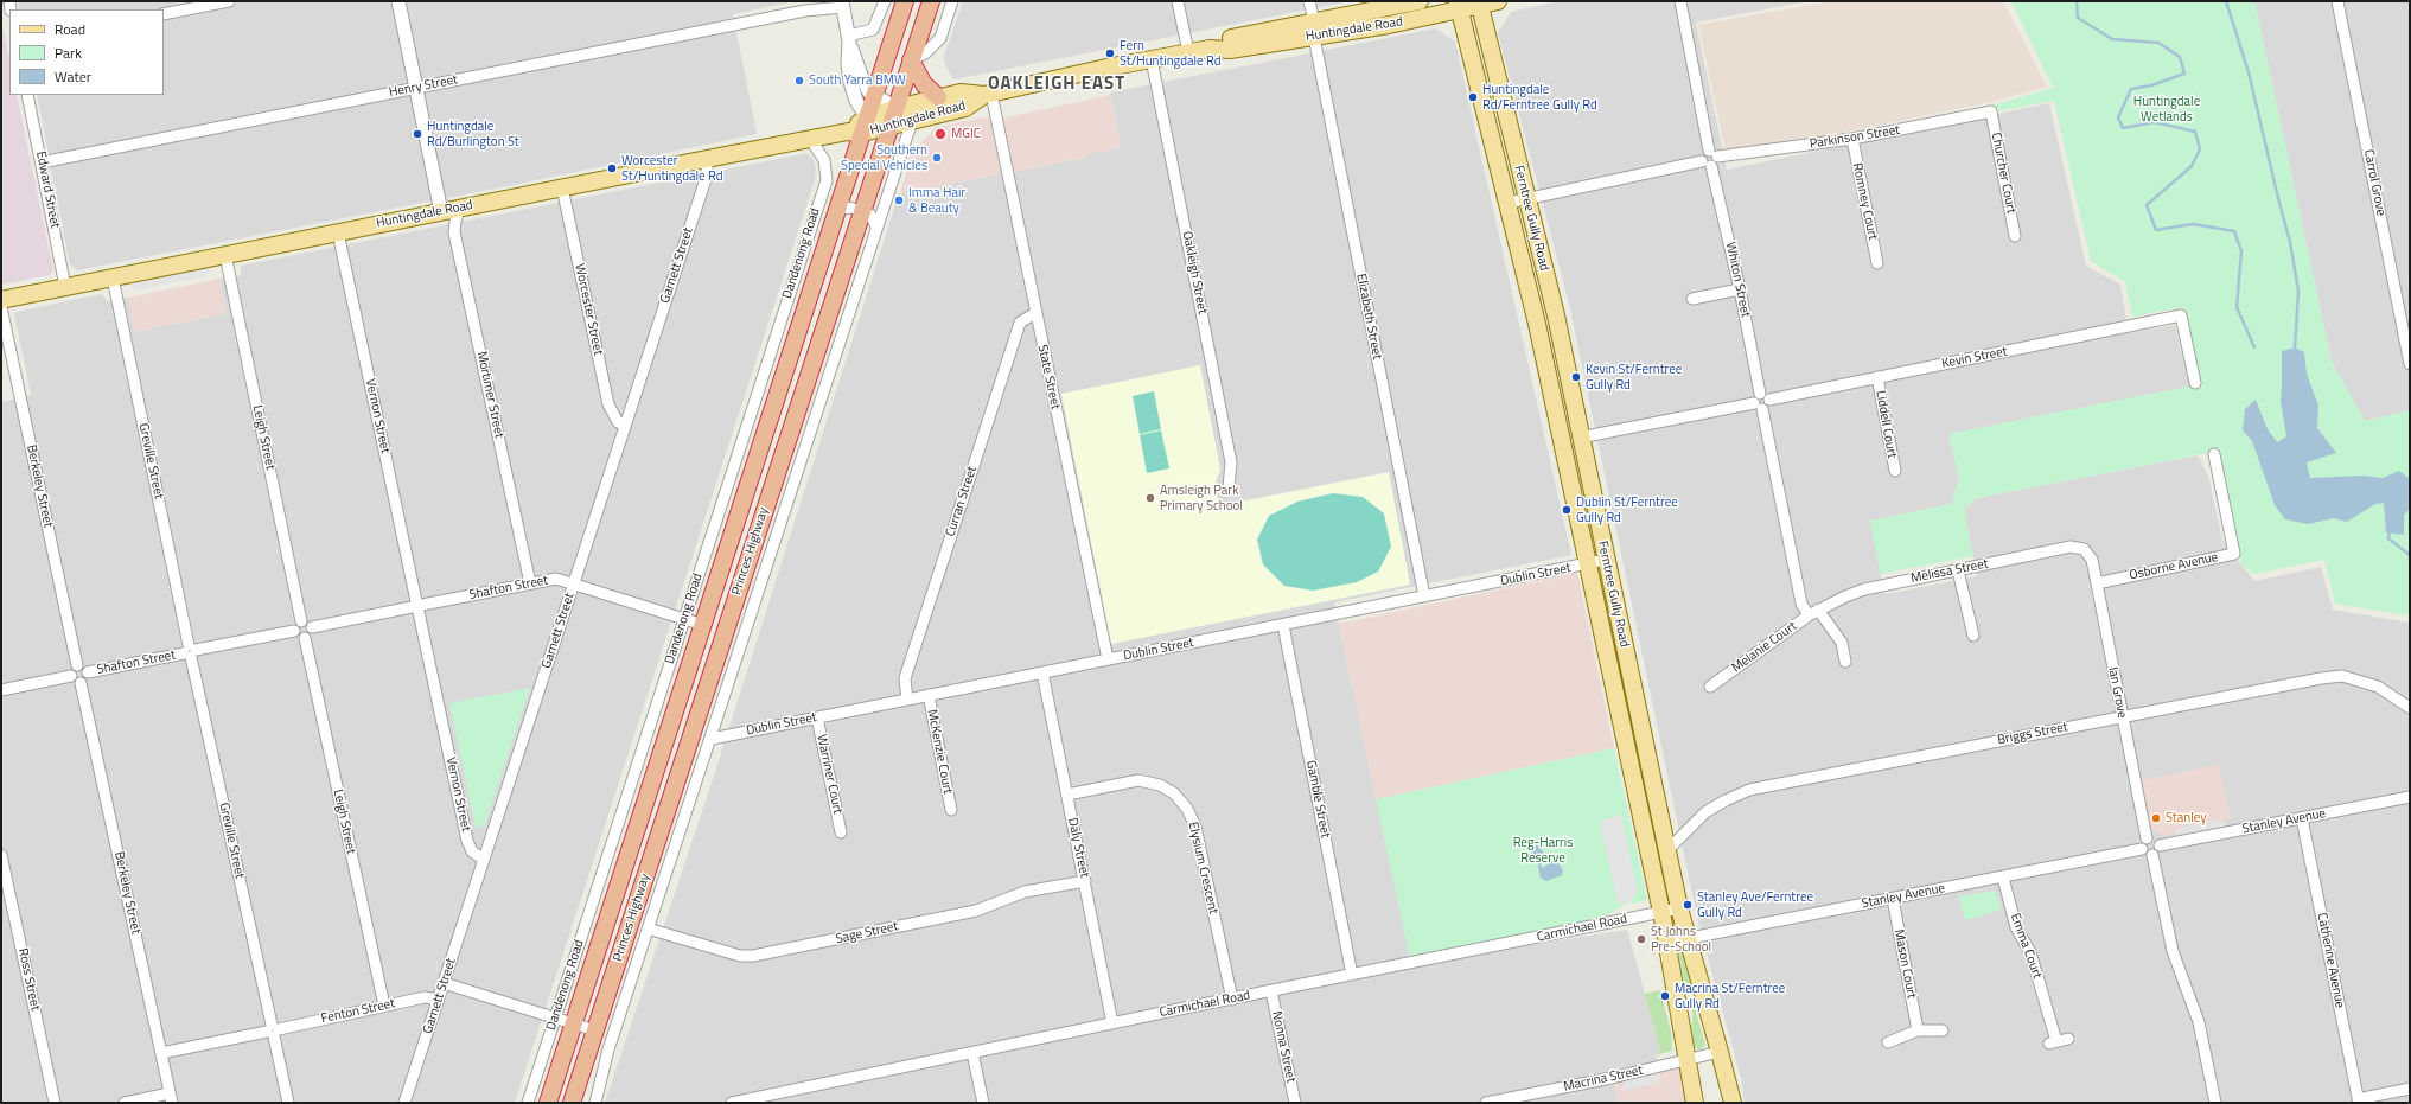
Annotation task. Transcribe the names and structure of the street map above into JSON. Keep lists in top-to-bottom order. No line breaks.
{"streets":{"highway":["Princes Highway"],"main road":["Huntingdale Road","Ferntree Gully Road"],"street":["Henry Street","Parkinson Street","Churcher Court","Carrol Grove","Edward Street","Romney Court","Dandenong Road","Garnett Street","Oakleigh Street","Whiton Street","Worcester Street","Elizabeth Street","Kevin Street","State Street","Mortimer Street","Vernon Street","Liddell Court","Leigh Street","Greville Street","Berkeley Street","Curran Street","Osborne Avenue","Melissa Street","Dublin Street","Shafton Street","Melanie Court","Ian Grove","Briggs Street","McKenzie Court","Warriner Court","Gamble Street","Stanley Avenue","Daly Street","Elysium Crescent","Carmichael Road","Sage Street","Emma Court","Catherine Avenue","Mason Court","Ross Street","Fenton Street","Nonna Street","Macrina Street"]},"crossings":[["Huntingdale Road","Edward Street"],["Huntingdale Road","Ferntree Gully Road"],["Huntingdale Road","Dandenong Road"],["Huntingdale Road","Garnett Street"],["Huntingdale Road","Oakleigh Street"],["Huntingdale Road","Worcester Street"],["Huntingdale Road","Elizabeth Street"],["Huntingdale Road","State Street"],["Huntingdale Road","Mortimer Street"],["Huntingdale Road","Vernon Street"],["Huntingdale Road","Leigh Street"],["Huntingdale Road","Greville Street"],["Huntingdale Road","Princes Highway"],["Henry Street","Edward Street"],["Parkinson Street","Churcher Court"],["Parkinson Street","Romney Court"],["Parkinson Street","Ferntree Gully Road"],["Parkinson Street","Whiton Street"],["Ferntree Gully Road","Kevin Street"],["Ferntree Gully Road","Dublin Street"],["Ferntree Gully Road","Briggs Street"],["Ferntree Gully Road","Stanley Avenue"],["Ferntree Gully Road","Carmichael Road"],["Ferntree Gully Road","Macrina Street"],["Dandenong Road","Princes Highway"],["Dandenong Road","Shafton Street"],["Garnett Street","Worcester Street"],["Garnett Street","Vernon Street"],["Garnett Street","Shafton Street"],["Garnett Street","Fenton Street"],["Whiton Street","Kevin Street"],["Whiton Street","Melissa Street"],["Whiton Street","Melanie Court"],["Elizabeth Street","Dublin Street"],["Kevin Street","Liddell Court"],["State Street","Curran Street"],["State Street","Dublin Street"],["Mortimer Street","Shafton Street"],["Vernon Street","Shafton Street"],["Leigh Street","Shafton Street"],["Leigh Street","Fenton Street"],["Greville Street","Shafton Street"],["Greville Street","Fenton Street"],["Berkeley Street","Shafton Street"],["Berkeley Street","Fenton Street"],["Curran Street","Dublin Street"],["Princes Highway","Shafton Street"],["Osborne Avenue","Ian Grove"],["Melissa Street","Melanie Court"],["Melissa Street","Ian Grove"],["Dublin Street","McKenzie Court"],["Dublin Street","Warriner Court"],["Dublin Street","Gamble Street"],["Dublin Street","Daly Street"],["Ian Grove","Briggs Street"],["Ian Grove","Stanley Avenue"],["Gamble Street","Carmichael Road"],["Stanley Avenue","Emma Court"],["Stanley Avenue","Catherine Avenue"],["Stanley Avenue","Mason Court"],["Daly Street","Elysium Crescent"],["Daly Street","Carmichael Road"],["Daly Street","Sage Street"],["Elysium Crescent","Carmichael Road"],["Carmichael Road","Nonna Street"]],"districts":["OAKLEIGH EAST"],"parks":["Huntingdale Wetlands","Reg-Harris Reserve"],"places":["Fern St/Huntingdale Rd","South Yarra BMW","Huntingdale Rd/Ferntree Gully Rd","Huntingdale Rd/Burlington St","MGIC","Southern Special Vehicles","Worcester St/Huntingdale Rd","Imma Hair & Beauty","Kevin St/Ferntree Gully Rd","Amsleigh Park Primary School","Dublin St/Ferntree Gully Rd","Stanley","Stanley Ave/Ferntree Gully Rd","St Johns Pre-School","Macrina St/Ferntree Gully Rd"],"legend":["Road","Park","Water"]}
